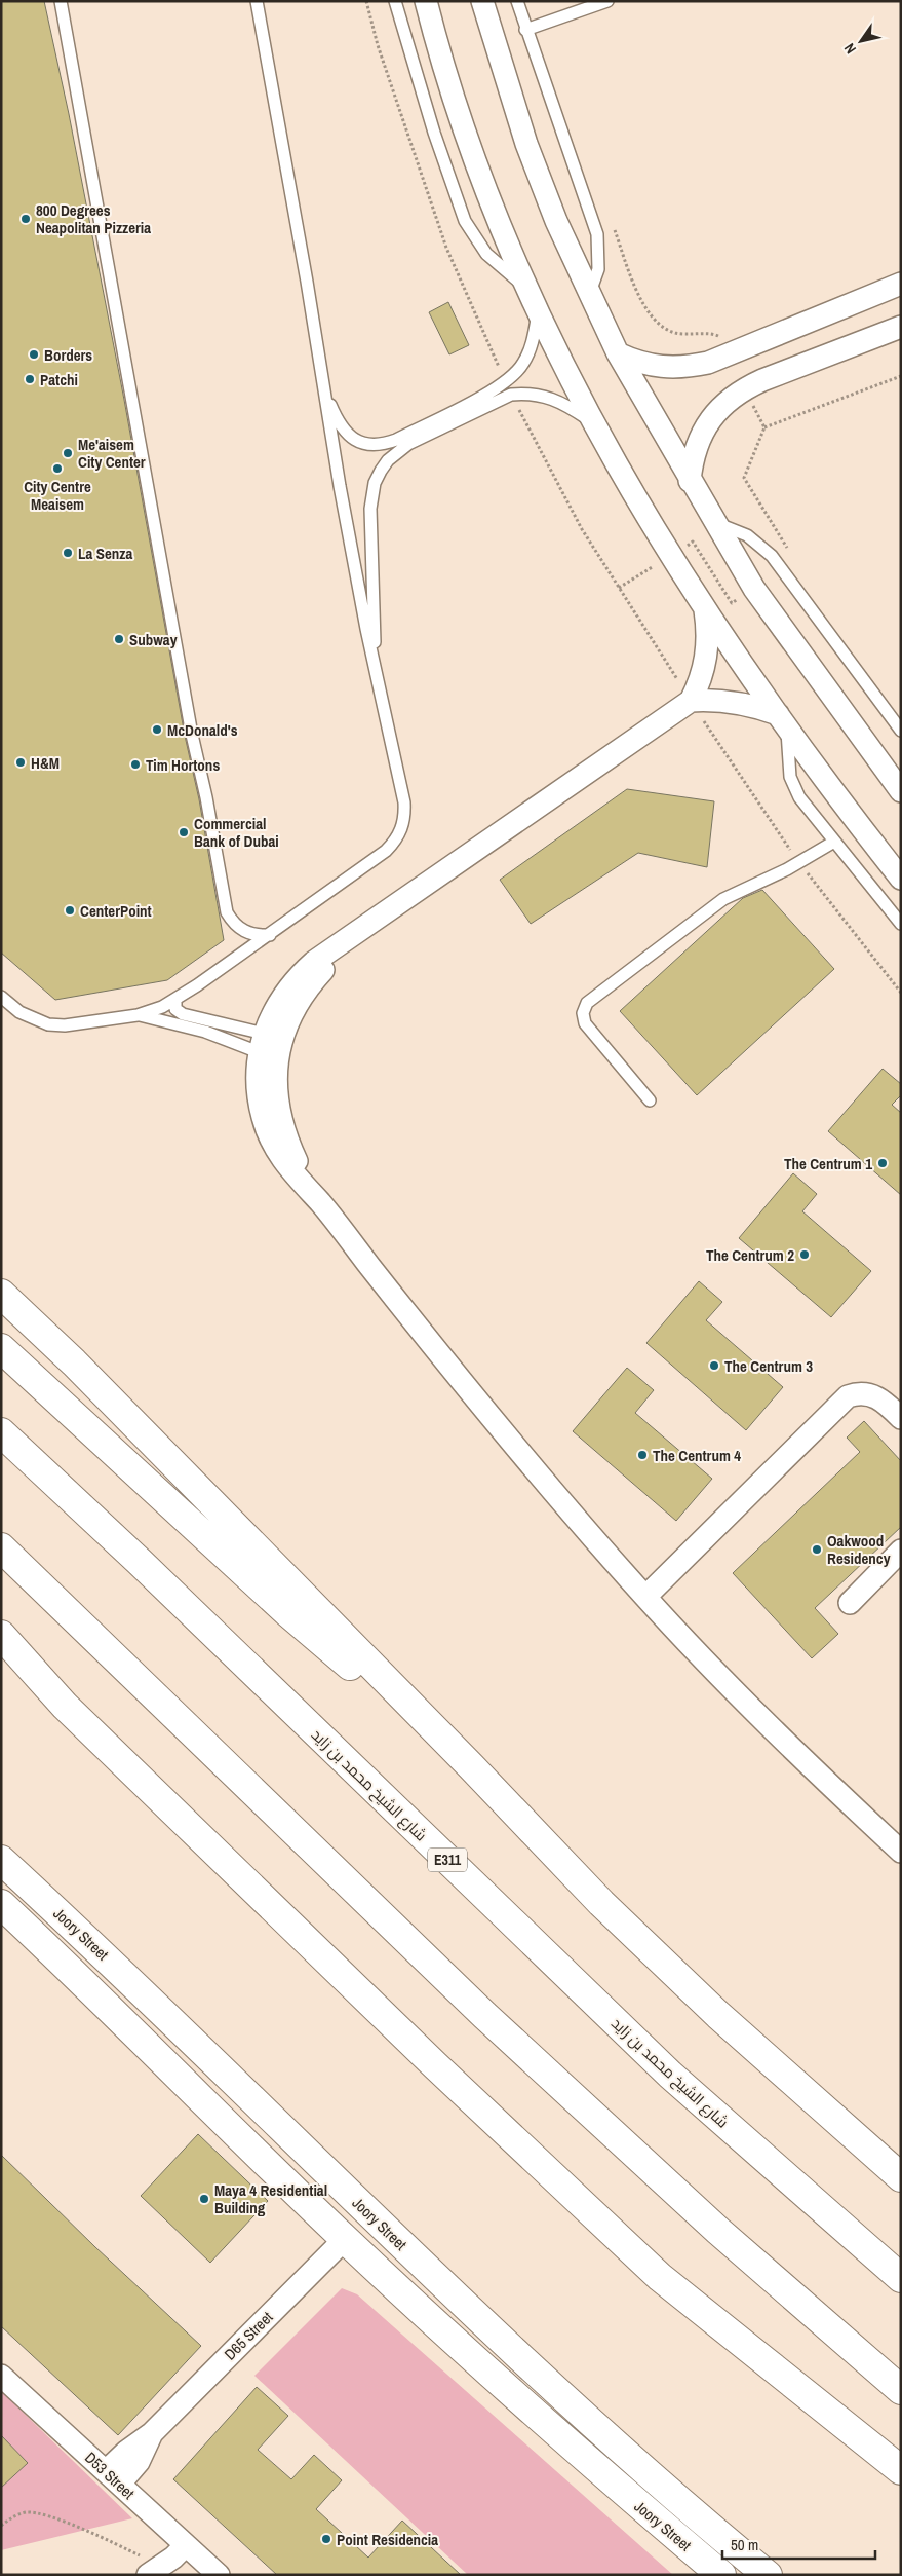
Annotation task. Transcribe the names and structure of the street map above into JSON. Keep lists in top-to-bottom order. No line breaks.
{"streets":{"main road":["شارع الشيخ محمد بن زايد","E311","Joory Street"],"street":["D65 Street","D53 Street"]},"crossings":[["Joory Street","D65 Street"],["D65 Street","D53 Street"]],"places":["800 Degrees Neapolitan Pizzeria","Borders","Patchi","Me'aisem City Center","City Centre Meaisem","La Senza","Subway","McDonald's","H&M","Tim Hortons","Commercial Bank of Dubai","CenterPoint","The Centrum 1","The Centrum 2","The Centrum 3","The Centrum 4","Oakwood Residency","Maya 4 Residential Building","Point Residencia"],"scale_bar":"50 m","north":"bottom left"}
